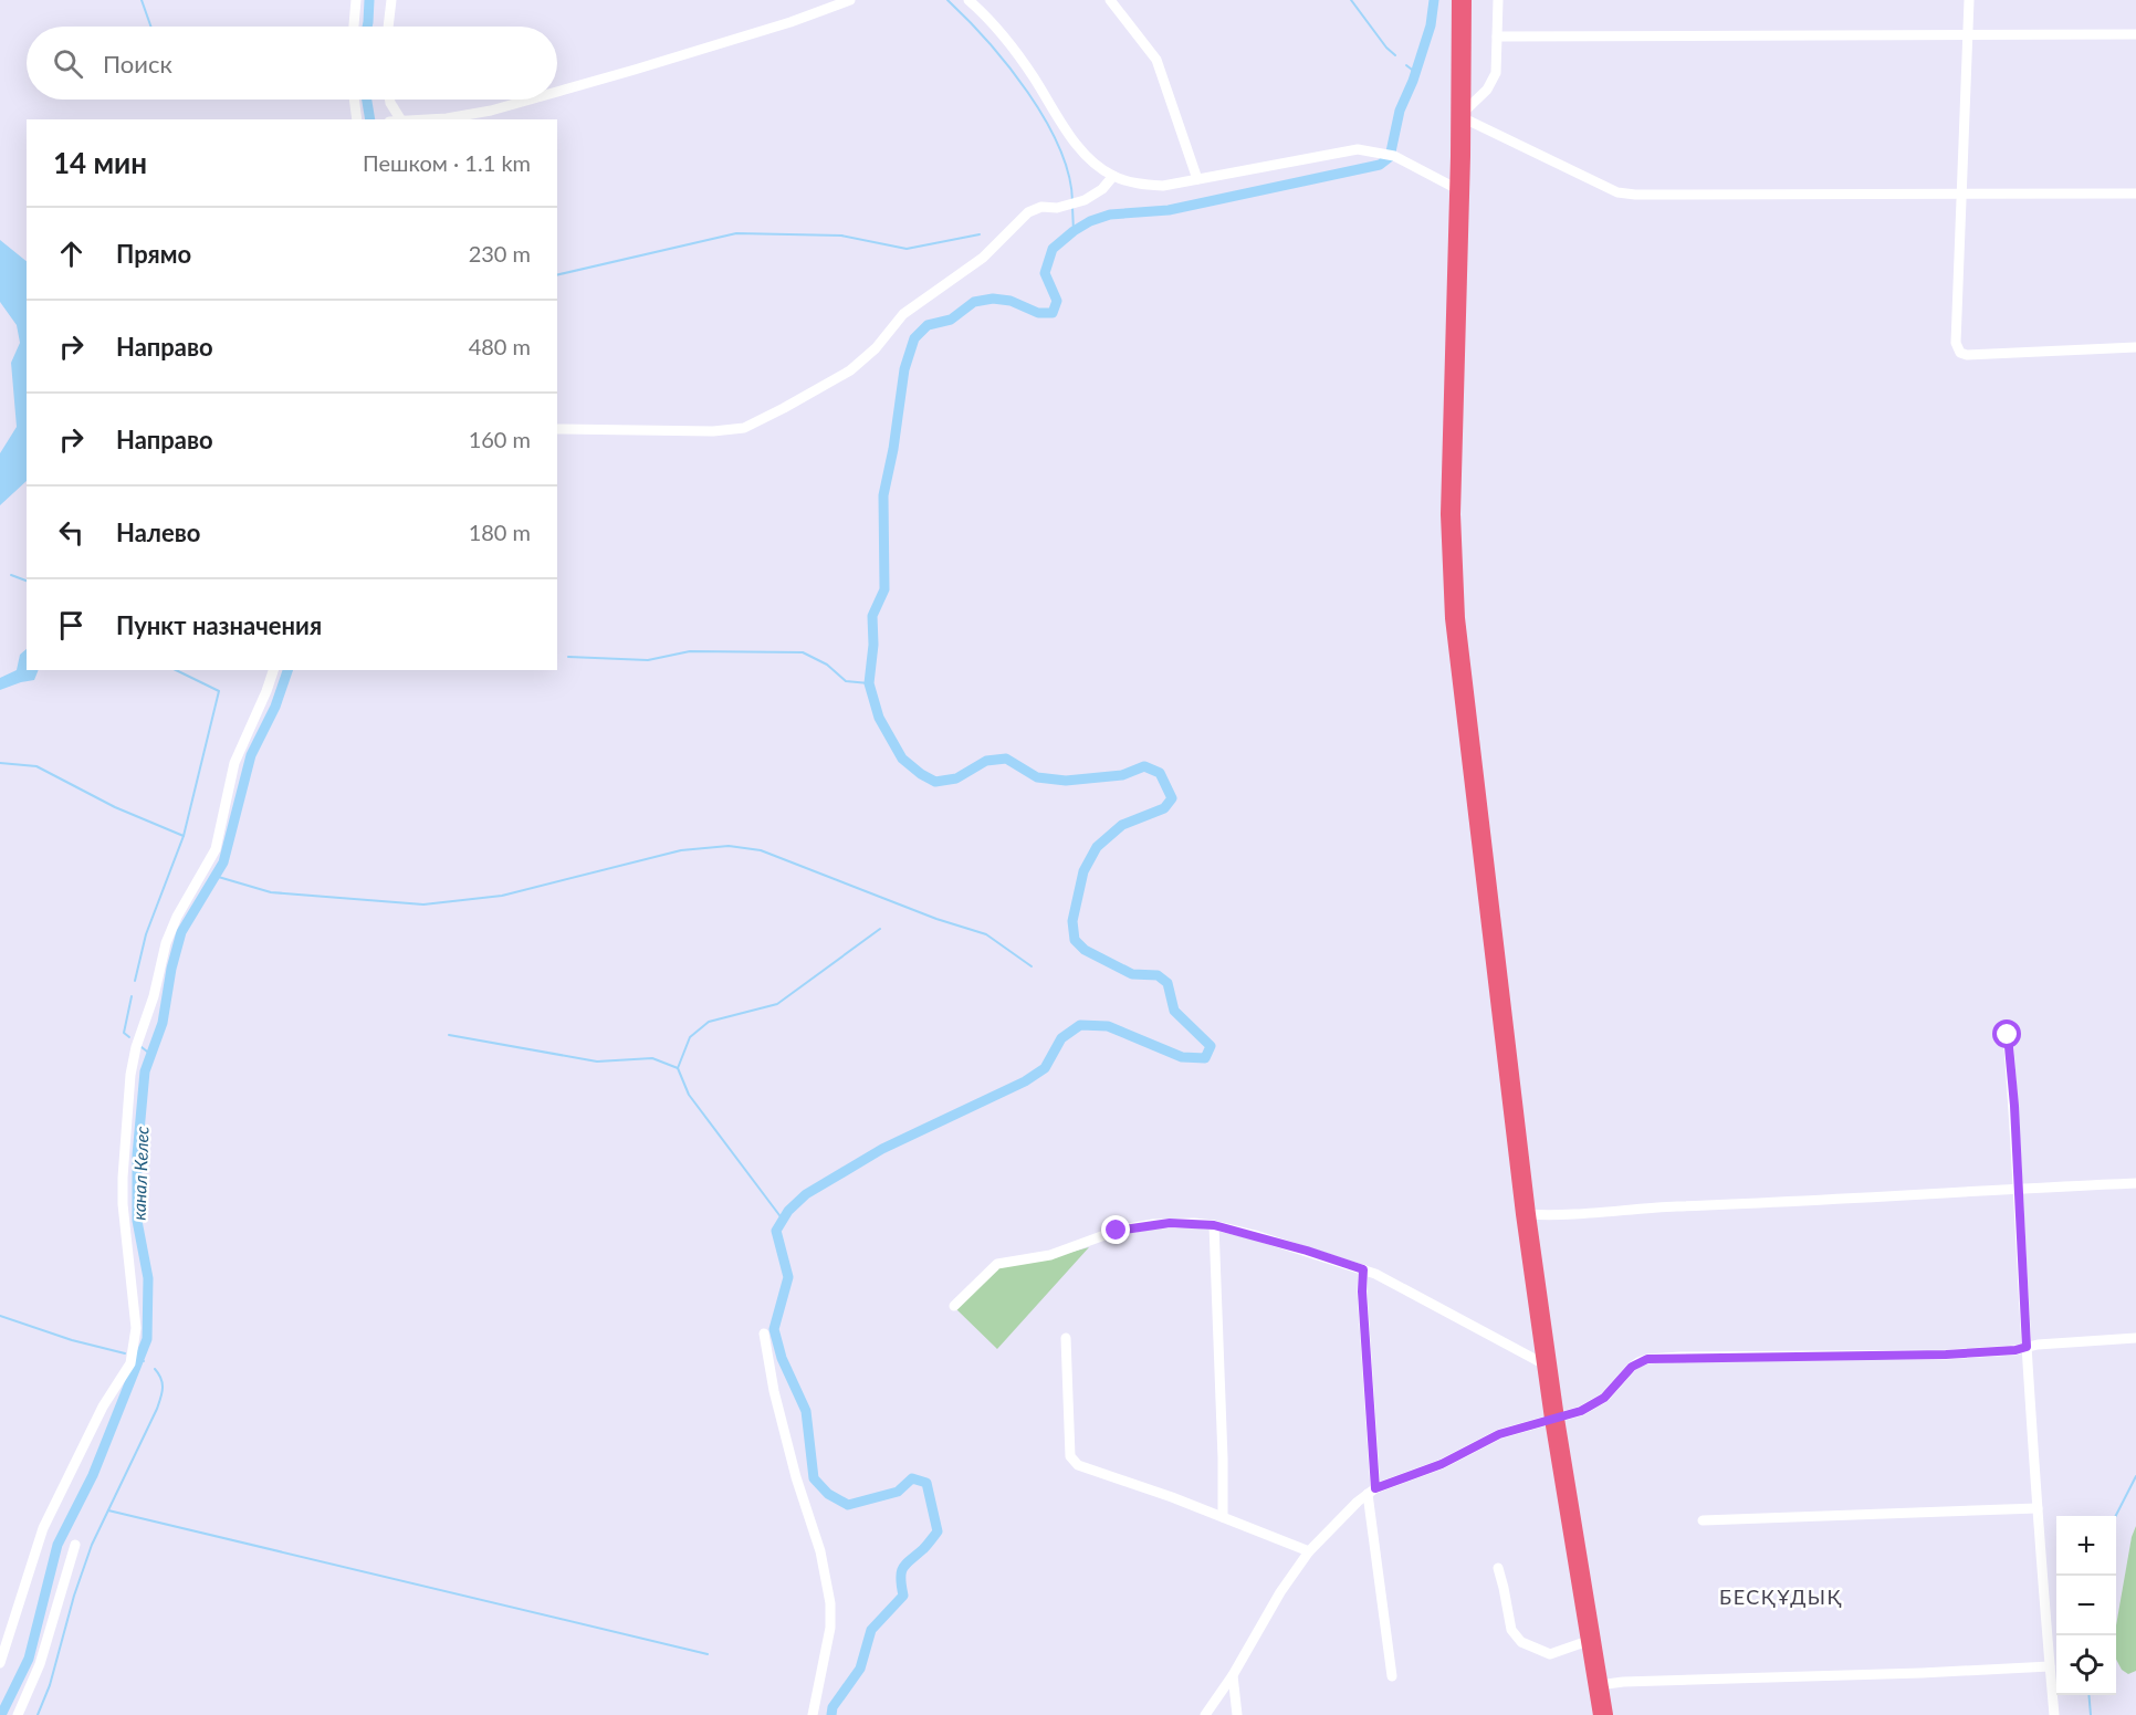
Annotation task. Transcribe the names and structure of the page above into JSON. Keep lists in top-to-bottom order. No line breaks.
{"districts":["БЕСҚҰДЫҚ"],"water":["канал Келес"],"page":{"search":"Поиск","heading":["14 мин","Пешком · 1.1 km"],"list":[["Прямо","230 m"],["Направо","480 m"],["Направо","160 m"],["Налево","180 m"],"Пункт назначения"],"map_buttons":["+","−"]}}
